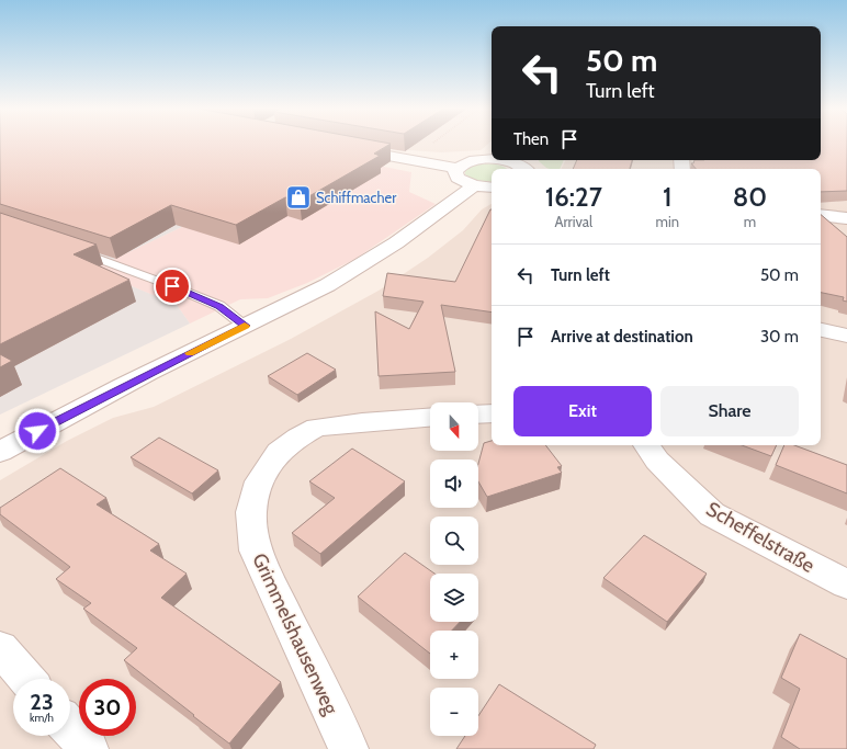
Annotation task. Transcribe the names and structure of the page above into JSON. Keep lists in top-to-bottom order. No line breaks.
{"streets":{"street":["Scheffelstraße","Grimmelshausenweg"]},"places":{"shop":["Schiffmacher"]},"north":"bottom","page":{"turn":["50 m","Turn left"],"then":"Then","eta":["16:27","Arrival","1","min","80","m"],"list":[{"name":"Turn left","value":"50 m"},{"name":"Arrive at destination","value":"30 m"}],"buttons":["Exit","Share"],"map_buttons":["+","−"],"speed":"23 km/h","limit":"30"}}
